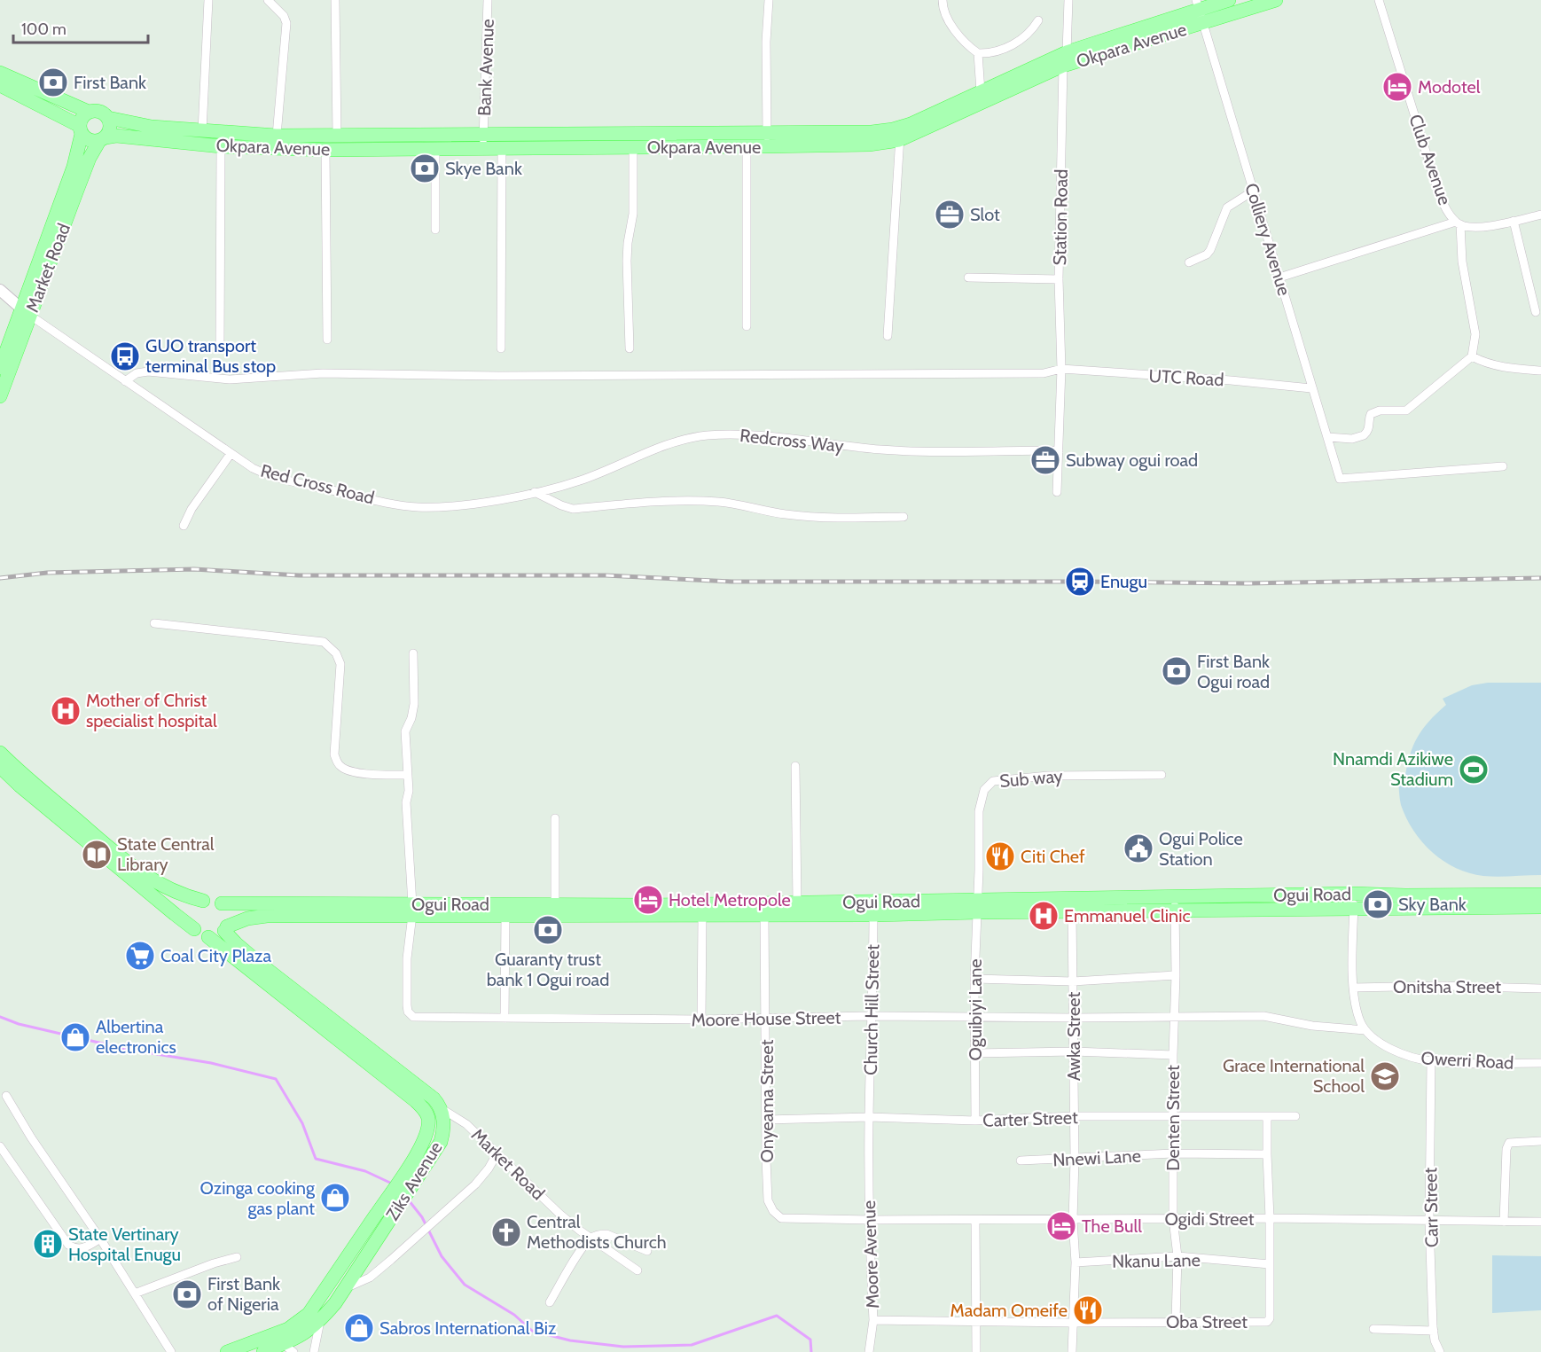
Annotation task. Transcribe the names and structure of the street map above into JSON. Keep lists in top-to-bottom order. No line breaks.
{"streets":{"main road":["Okpara Avenue","Market Road","Ogui Road","Ziks Avenue"],"street":["Bank Avenue","Club Avenue","Station Road","Colliery Avenue","UTC Road","Redcross Way","Red Cross Road","Sub way","Onitsha Street","Church Hill Street","Oguibiyi Lane","Moore House Street","Awka Street","Owerri Road","Onyeama Street","Denten Street","Carter Street","Nnewi Lane","Carr Street","Ogidi Street","Moore Avenue","Nkanu Lane","Oba Street"]},"crossings":[["Okpara Avenue","Bank Avenue"],["Okpara Avenue","Station Road"],["Okpara Avenue","Colliery Avenue"],["Okpara Avenue","Market Road"],["Station Road","UTC Road"],["Station Road","Redcross Way"],["Colliery Avenue","UTC Road"],["Market Road","Red Cross Road"],["Market Road","Ziks Avenue"],["UTC Road","Red Cross Road"],["Redcross Way","Red Cross Road"],["Sub way","Ogui Road"],["Sub way","Oguibiyi Lane"],["Ogui Road","Church Hill Street"],["Ogui Road","Oguibiyi Lane"],["Ogui Road","Moore House Street"],["Ogui Road","Awka Street"],["Ogui Road","Onyeama Street"],["Ogui Road","Denten Street"],["Church Hill Street","Moore House Street"],["Church Hill Street","Carter Street"],["Church Hill Street","Moore Avenue"],["Oguibiyi Lane","Moore House Street"],["Oguibiyi Lane","Carter Street"],["Moore House Street","Awka Street"],["Moore House Street","Onyeama Street"],["Moore House Street","Denten Street"],["Awka Street","Carter Street"],["Awka Street","Nnewi Lane"],["Awka Street","Ogidi Street"],["Awka Street","Moore Avenue"],["Awka Street","Nkanu Lane"],["Awka Street","Oba Street"],["Owerri Road","Carr Street"],["Onyeama Street","Carter Street"],["Onyeama Street","Ogidi Street"],["Denten Street","Carter Street"],["Denten Street","Nnewi Lane"],["Denten Street","Ogidi Street"],["Denten Street","Nkanu Lane"],["Denten Street","Oba Street"],["Carter Street","Moore Avenue"],["Carter Street","Oba Street"],["Nnewi Lane","Oba Street"],["Carr Street","Ogidi Street"],["Ogidi Street","Moore Avenue"],["Ogidi Street","Oba Street"],["Moore Avenue","Oba Street"],["Nkanu Lane","Oba Street"]],"places":{"bank":["First Bank","Skye Bank","First Bank Ogui road","Sky Bank","Guaranty trust bank 1 Ogui road","First Bank of Nigeria"],"hotel":["Modotel","Hotel Metropole","The Bull"],"office":["Slot","Subway ogui road"],"bus stop":["GUO transport terminal Bus stop"],"station":["Enugu"],"hospital":["Mother of Christ specialist hospital","Emmanuel Clinic"],"sports":["Nnamdi Azikiwe Stadium"],"public building":["Ogui Police Station"],"library":["State Central Library"],"restaurant":["Citi Chef","Madam Omeife"],"supermarket":["Coal City Plaza"],"shop":["Albertina electronics","Ozinga cooking gas plant","Sabros International Biz"],"school or university":["Grace International School"],"church":["Central Methodists Church"],"building":["State Vertinary Hospital Enugu"]},"scale_bar":"100 m"}
